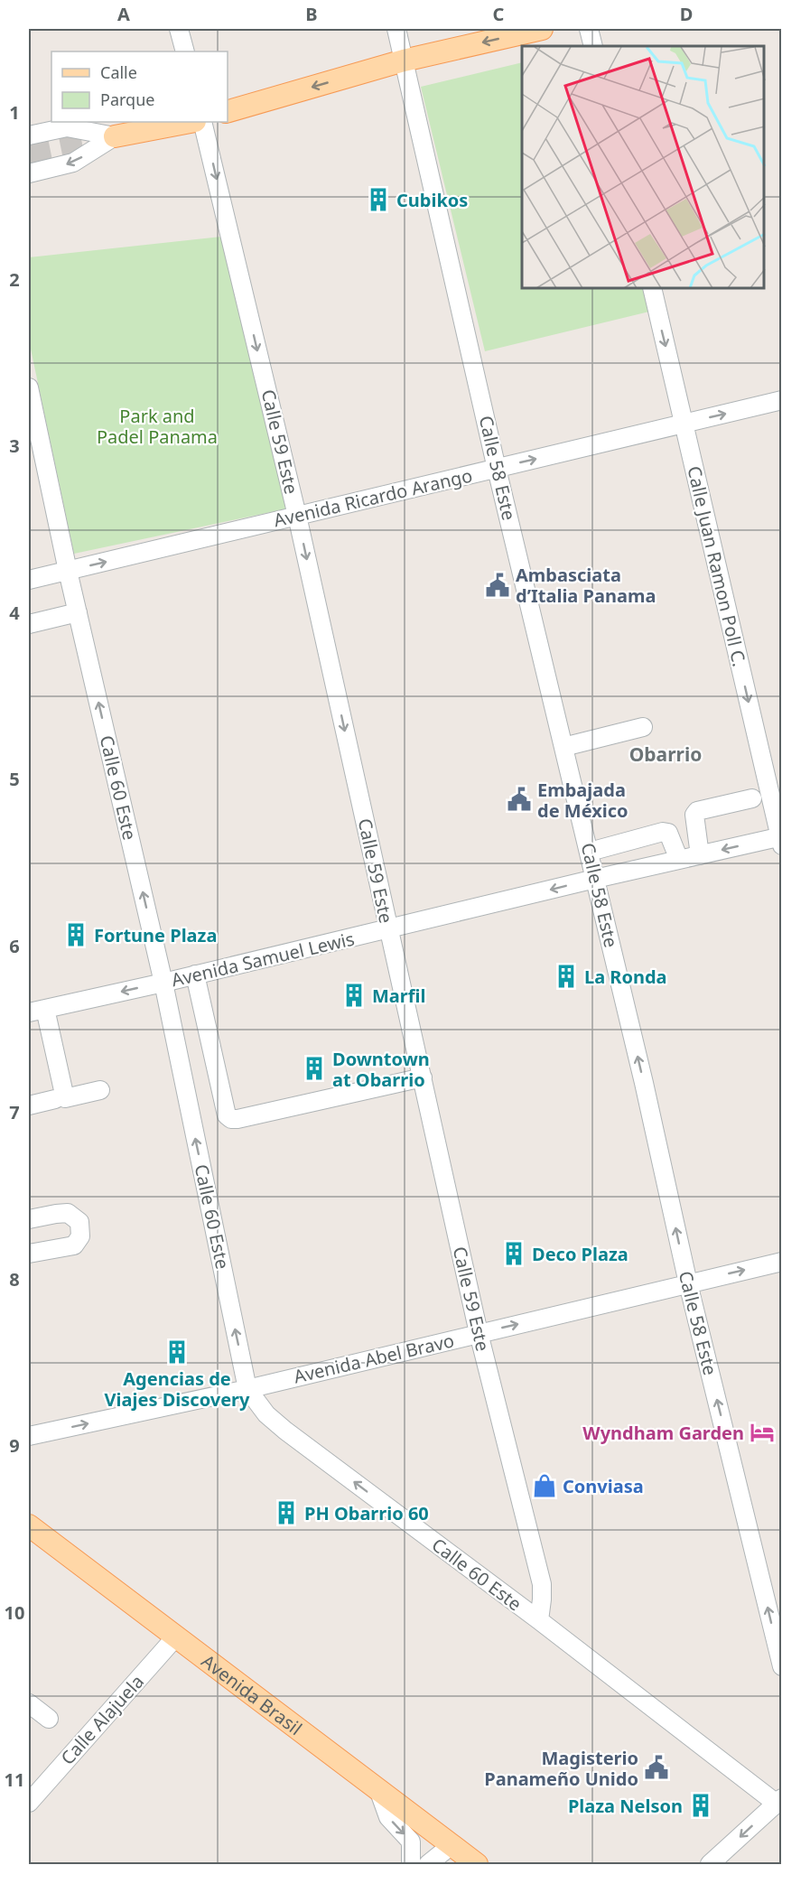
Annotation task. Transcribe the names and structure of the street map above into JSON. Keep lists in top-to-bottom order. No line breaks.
{"streets":{"main road":["Avenida Brasil"],"street":["Calle 59 Este","Calle 58 Este","Avenida Ricardo Arango","Calle Juan Ramon Poll C.","Calle 60 Este","Avenida Samuel Lewis","Avenida Abel Bravo","Calle Alajuela"]},"crossings":[["Calle 59 Este","Avenida Ricardo Arango"],["Calle 59 Este","Calle 60 Este"],["Calle 59 Este","Avenida Samuel Lewis"],["Calle 59 Este","Avenida Abel Bravo"],["Calle 58 Este","Avenida Ricardo Arango"],["Calle 58 Este","Avenida Samuel Lewis"],["Calle 58 Este","Avenida Abel Bravo"],["Avenida Ricardo Arango","Calle Juan Ramon Poll C."],["Avenida Ricardo Arango","Calle 60 Este"],["Calle Juan Ramon Poll C.","Avenida Samuel Lewis"],["Calle 60 Este","Avenida Samuel Lewis"],["Calle 60 Este","Avenida Abel Bravo"],["Avenida Brasil","Calle Alajuela"]],"one_way":["Calle 59 Este","Calle 58 Este","Avenida Ricardo Arango","Calle Juan Ramon Poll C.","Calle 60 Este","Avenida Samuel Lewis","Avenida Abel Bravo"],"districts":["Obarrio"],"parks":["Park and Padel Panama"],"places":{"building":["Cubikos","Fortune Plaza","La Ronda","Marfil","Downtown at Obarrio","Deco Plaza","Agencias de Viajes Discovery","PH Obarrio 60","Plaza Nelson"],"public building":["Ambasciata d’Italia Panama","Embajada de México","Magisterio Panameño Unido"],"hotel":["Wyndham Garden"],"shop":["Conviasa"]},"legend":["Calle","Parque"],"grid":{"columns":["A","B","C","D"],"rows":["1","2","3","4","5","6","7","8","9","10","11"]}}
